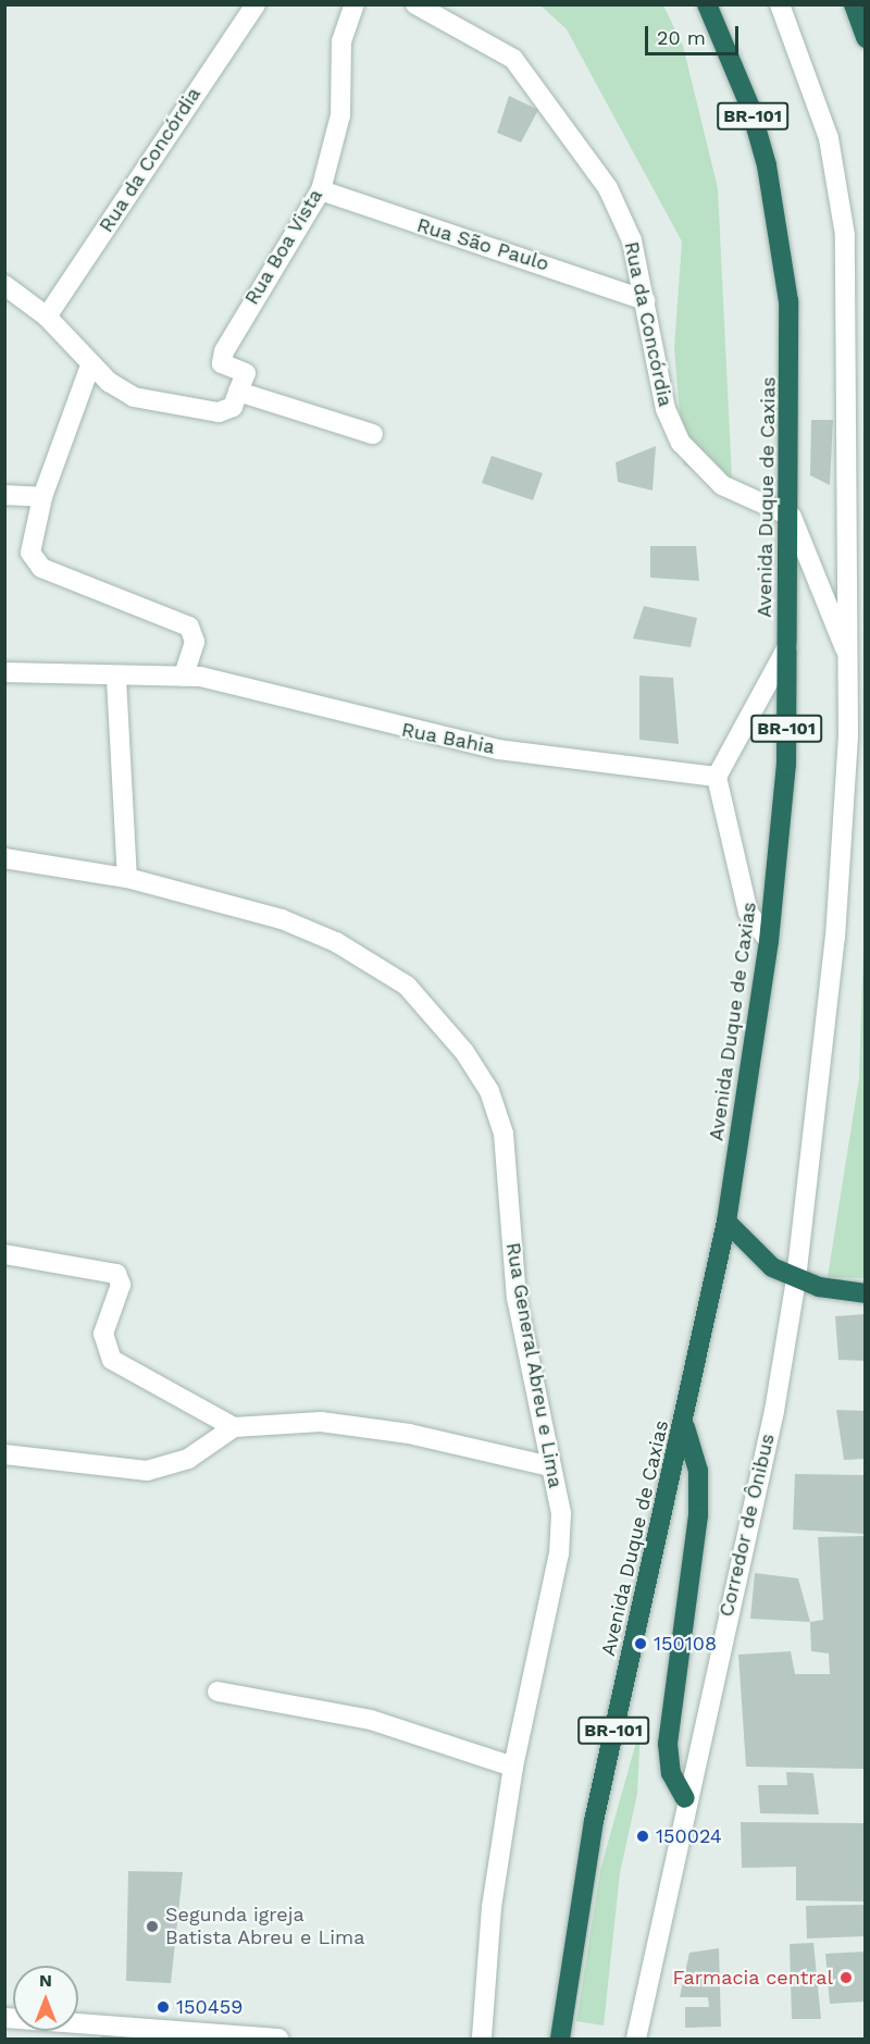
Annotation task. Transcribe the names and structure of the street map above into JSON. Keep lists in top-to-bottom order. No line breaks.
{"streets":{"highway":["BR-101","Avenida Duque de Caxias"],"street":["Rua da Concórdia","Rua São Paulo","Rua Boa Vista","Rua Bahia","Rua General Abreu e Lima","Corredor de Ônibus"]},"crossings":[["Rua da Concórdia","Rua São Paulo"],["Rua da Concórdia","Avenida Duque de Caxias"],["Rua São Paulo","Rua Boa Vista"]],"places":["150108","150024","Segunda igreja Batista Abreu e Lima","Farmacia central","150459"],"scale_bar":"20 m","north":"top"}
